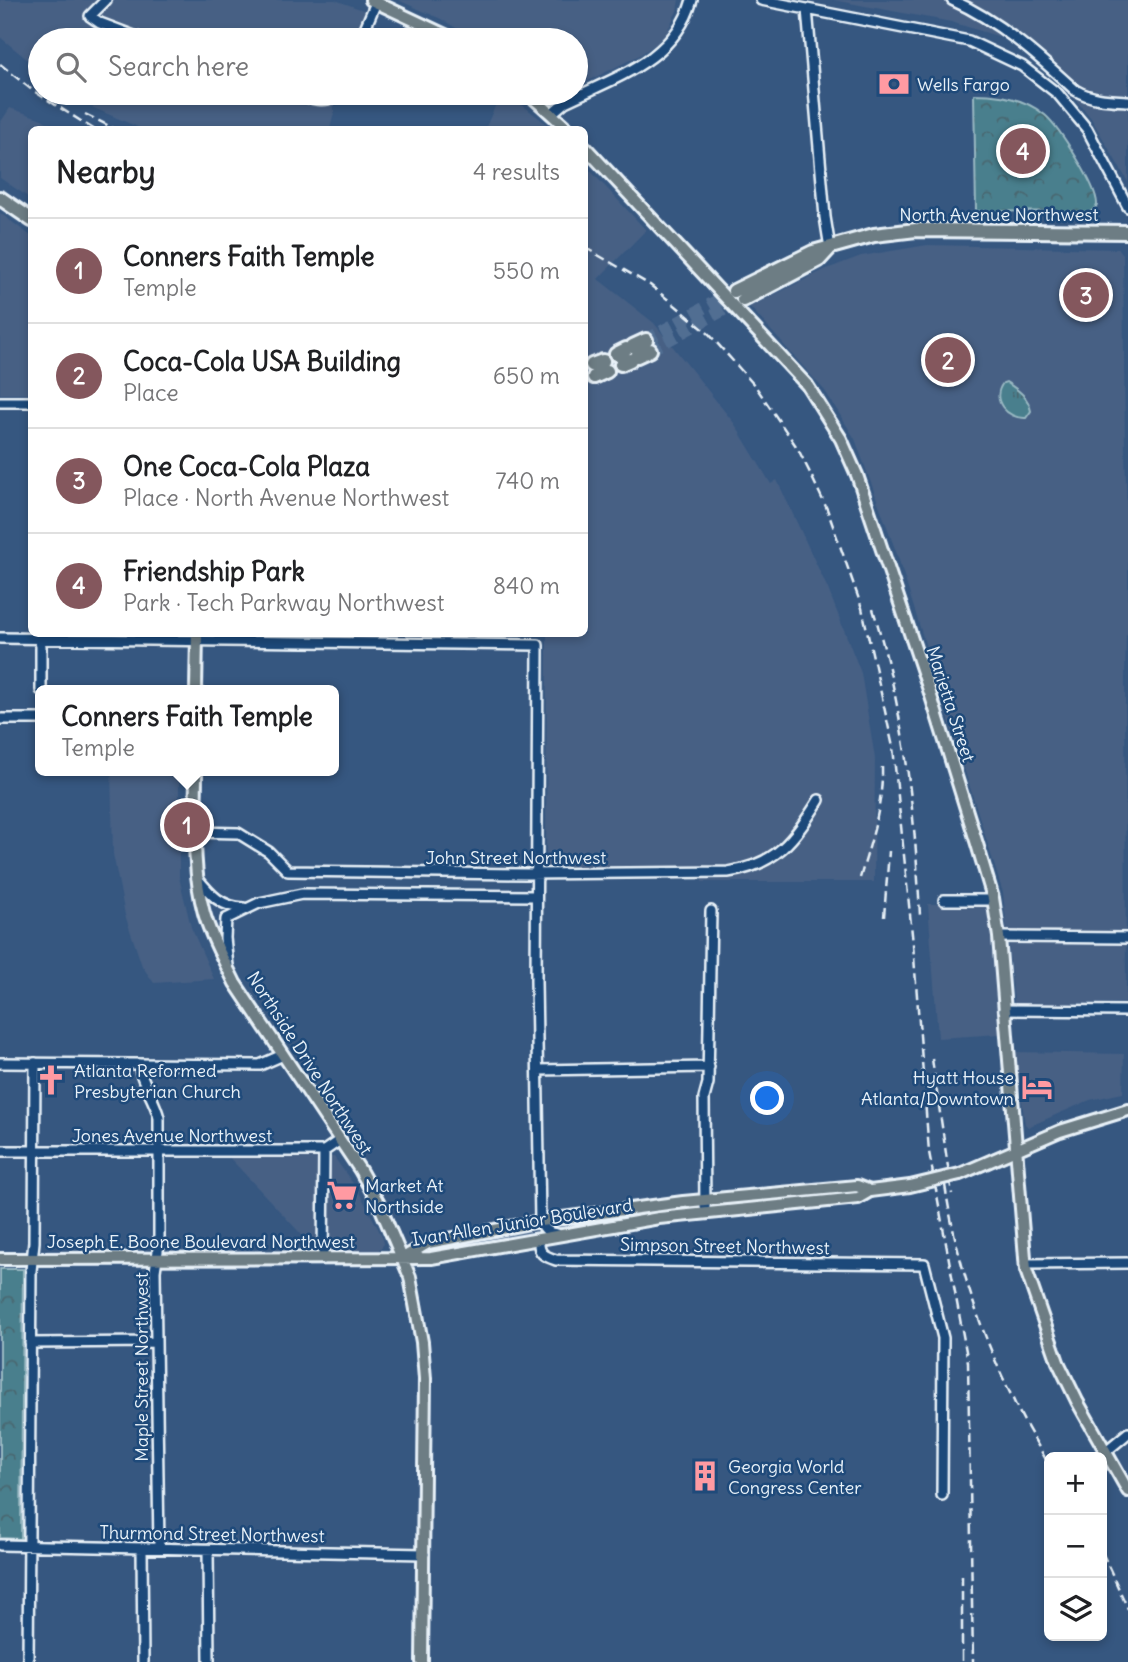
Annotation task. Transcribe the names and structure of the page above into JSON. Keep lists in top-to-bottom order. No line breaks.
{"streets":{"highway":["North Avenue Northwest"],"main road":["Marietta Street","Northside Drive Northwest","Ivan Allen Junior Boulevard","Joseph E. Boone Boulevard Northwest"],"street":["John Street Northwest","Jones Avenue Northwest","Simpson Street Northwest","Maple Street Northwest","Thurmond Street Northwest"]},"crossings":[["North Avenue Northwest","Marietta Street"],["Marietta Street","Ivan Allen Junior Boulevard"],["John Street Northwest","Northside Drive Northwest"],["Northside Drive Northwest","Ivan Allen Junior Boulevard"],["Northside Drive Northwest","Joseph E. Boone Boulevard Northwest"],["Northside Drive Northwest","Thurmond Street Northwest"],["Jones Avenue Northwest","Maple Street Northwest"],["Ivan Allen Junior Boulevard","Joseph E. Boone Boulevard Northwest"],["Ivan Allen Junior Boulevard","Simpson Street Northwest"],["Joseph E. Boone Boulevard Northwest","Maple Street Northwest"],["Maple Street Northwest","Thurmond Street Northwest"]],"places":{"bank":["Wells Fargo"],"church":["Atlanta Reformed Presbyterian Church"],"hotel":["Hyatt House Atlanta/Downtown"],"supermarket":["Market At Northside"],"building":["Georgia World Congress Center"]},"page":{"search":"Search here","pins":["4","3","2","1"],"heading":["Nearby","4 results"],"list":[{"mark":"1","name":"Conners Faith Temple","note":"Temple","value":"550 m"},{"mark":"2","name":"Coca-Cola USA Building","note":"Place","value":"650 m"},{"mark":"3","name":"One Coca-Cola Plaza","note":"Place · North Avenue Northwest","value":"740 m"},{"mark":"4","name":"Friendship Park","note":"Park · Tech Parkway Northwest","value":"840 m"}],"popup":["Conners Faith Temple","Temple"],"map_buttons":["+","−"]}}
